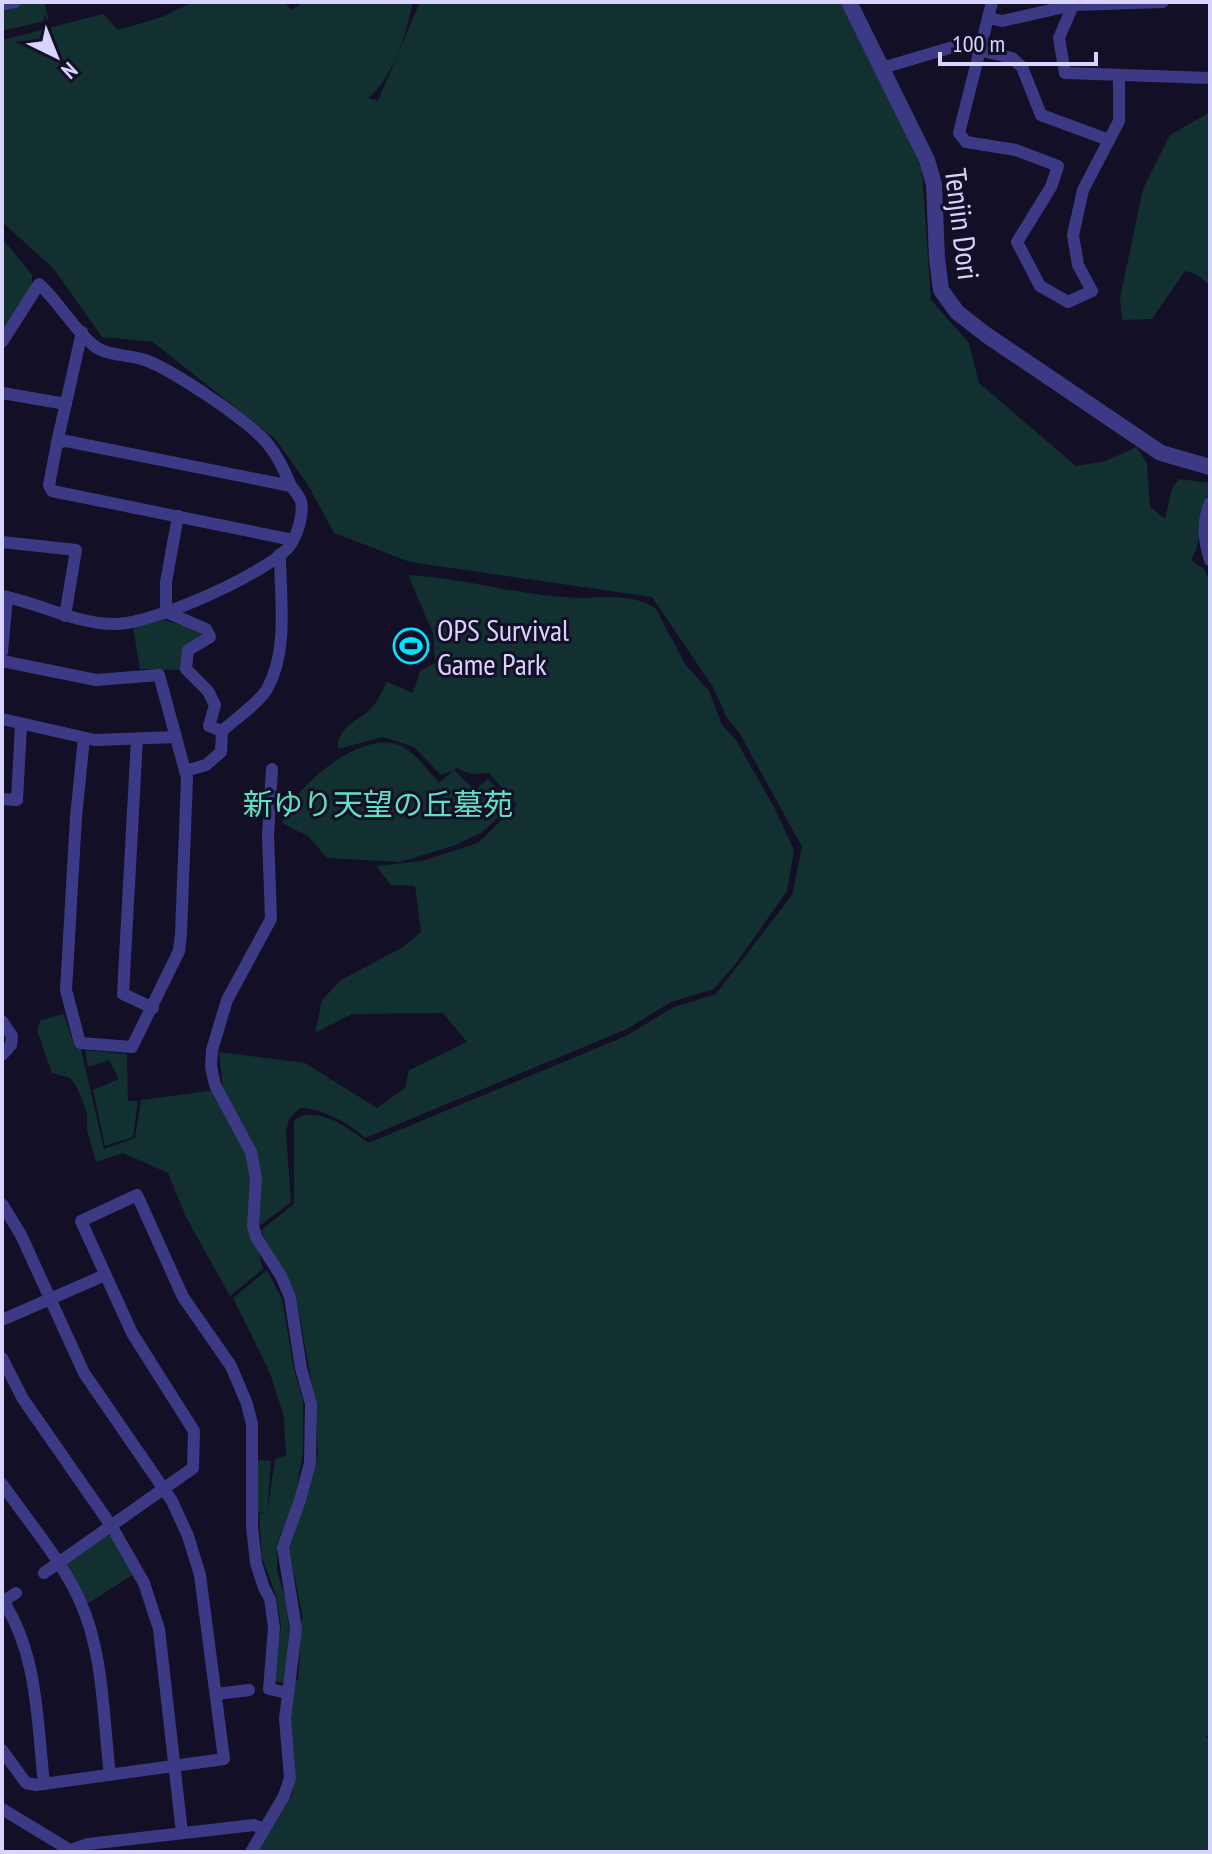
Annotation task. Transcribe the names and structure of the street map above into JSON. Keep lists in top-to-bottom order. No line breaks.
{"streets":{"street":["Tenjin Dori"]},"parks":["新ゆり天望の丘墓苑"],"places":{"sports":["OPS Survival Game Park"]},"scale_bar":"100 m","north":"bottom right"}
